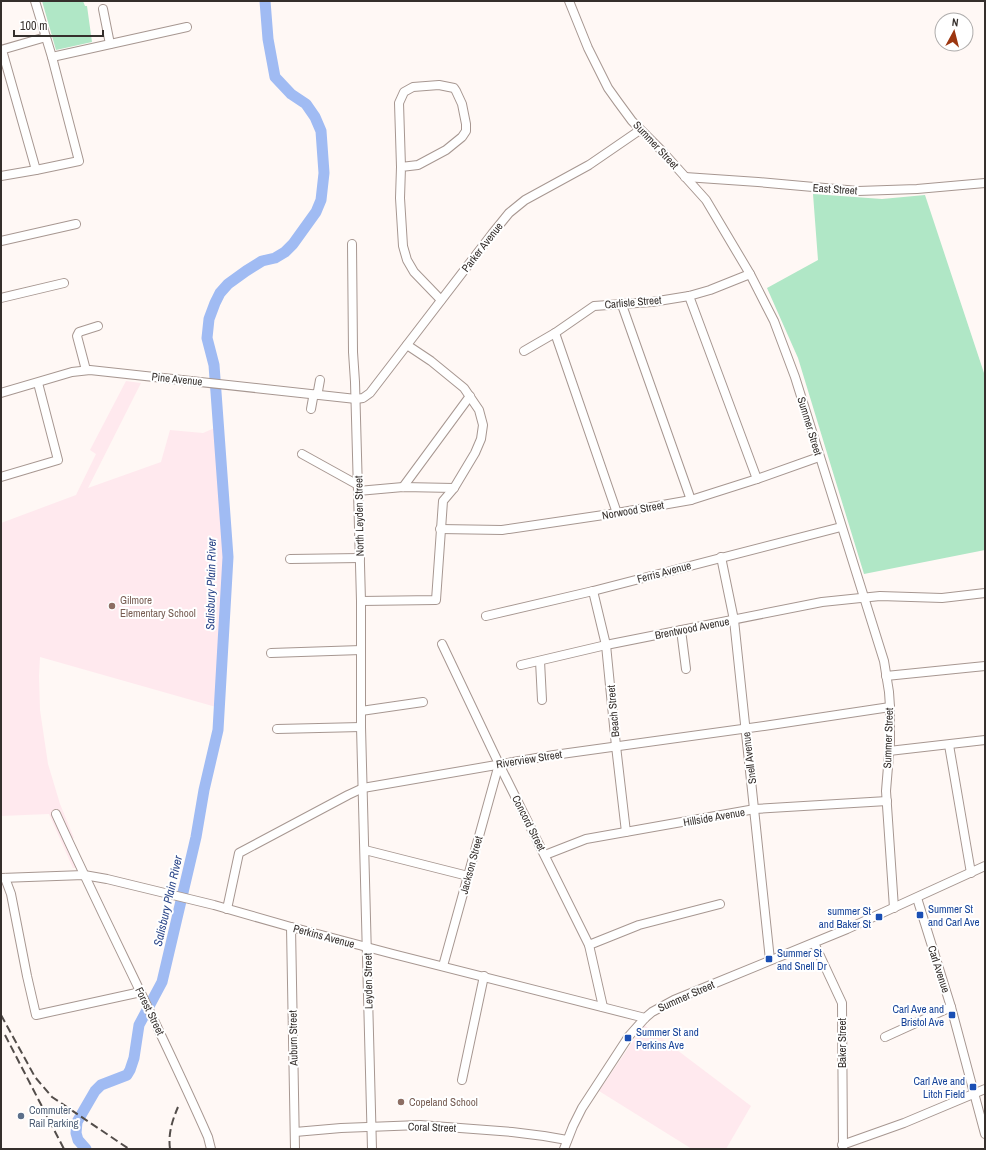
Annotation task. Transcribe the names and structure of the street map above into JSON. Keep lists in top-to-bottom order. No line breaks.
{"streets":{"street":["Summer Street","East Street","Parker Avenue","Carlisle Street","Pine Avenue","Norwood Street","North Leyden Street","Ferris Avenue","Brentwood Avenue","Beach Street","Snell Avenue","Riverview Street","Hillside Avenue","Concord Street","Jackson Street","Perkins Avenue","Carl Avenue","Leyden Street","Forest Street","Auburn Street","Baker Street","Coral Street"]},"crossings":[["Summer Street","East Street"],["Summer Street","Parker Avenue"],["Summer Street","Carlisle Street"],["Summer Street","Norwood Street"],["Summer Street","Ferris Avenue"],["Summer Street","Brentwood Avenue"],["Summer Street","Snell Avenue"],["Summer Street","Riverview Street"],["Summer Street","Hillside Avenue"],["Summer Street","Perkins Avenue"],["Summer Street","Carl Avenue"],["Summer Street","Baker Street"],["Summer Street","Coral Street"],["Parker Avenue","Pine Avenue"],["Parker Avenue","North Leyden Street"],["Pine Avenue","North Leyden Street"],["North Leyden Street","Riverview Street"],["North Leyden Street","Leyden Street"],["Ferris Avenue","Beach Street"],["Ferris Avenue","Snell Avenue"],["Brentwood Avenue","Beach Street"],["Brentwood Avenue","Snell Avenue"],["Beach Street","Riverview Street"],["Beach Street","Hillside Avenue"],["Snell Avenue","Riverview Street"],["Snell Avenue","Hillside Avenue"],["Riverview Street","Concord Street"],["Riverview Street","Jackson Street"],["Riverview Street","Perkins Avenue"],["Riverview Street","Leyden Street"],["Hillside Avenue","Concord Street"],["Concord Street","Jackson Street"],["Concord Street","Perkins Avenue"],["Jackson Street","Perkins Avenue"],["Perkins Avenue","Leyden Street"],["Perkins Avenue","Forest Street"],["Perkins Avenue","Auburn Street"],["Leyden Street","Coral Street"],["Auburn Street","Coral Street"]],"water":["Salisbury Plain River"],"places":{"other":["Gilmore Elementary School","Copeland School","Commuter Rail Parking"],"transit":["Summer St and Carl Ave","summer St and Baker St","Summer St and Snell Dr","Carl Ave and Bristol Ave","Summer St and Perkins Ave","Carl Ave and Litch Field"]},"scale_bar":"100 m","north":"top"}
